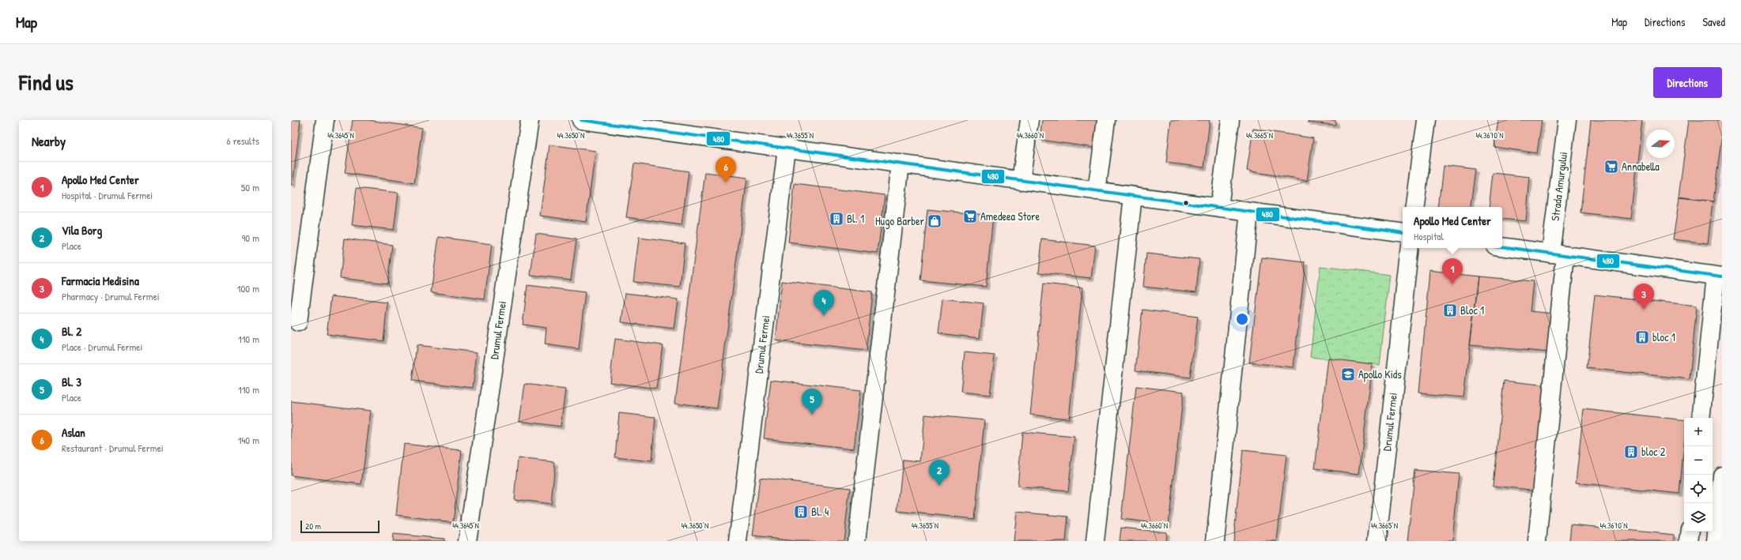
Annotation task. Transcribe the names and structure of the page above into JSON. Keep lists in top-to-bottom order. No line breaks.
{"streets":{"street":["Strada Amurgului","Drumul Fermei"]},"places":{"supermarket":["Annabella","Amedeea Store"],"building":["Bl. 1","Bloc 1","bloc 1","bloc 2","Bl. 4"],"shop":["Hugo Barber"],"school or university":["Apollo Kids"]},"lines":["transit line 480"],"scale_bar":"20 m","north":"right","page":{"header":"Map","nav":["Map","Directions","Saved"],"title":"Find us","buttons":"Directions","heading":["Nearby","6 results"],"pins":["6","1","3","4","5","2"],"list":[{"mark":"1","name":"Apollo Med Center","note":"Hospital · Drumul Fermei","value":"50 m"},{"mark":"2","name":"Vila Borg","note":"Place","value":"90 m"},{"mark":"3","name":"Farmacia Medisina","note":"Pharmacy · Drumul Fermei","value":"100 m"},{"mark":"4","name":"Bl. 2","note":"Place · Drumul Fermei","value":"110 m"},{"mark":"5","name":"Bl. 3","note":"Place","value":"110 m"},{"mark":"6","name":"Aslan","note":"Restaurant · Drumul Fermei","value":"140 m"}],"popup":["Apollo Med Center","Hospital"],"map_buttons":["+","−"],"scale":"20 m"},"coordinates":["44.3645°N","44.3650°N","44.3655°N","44.3660°N","44.3665°N","44.3670°N"]}
